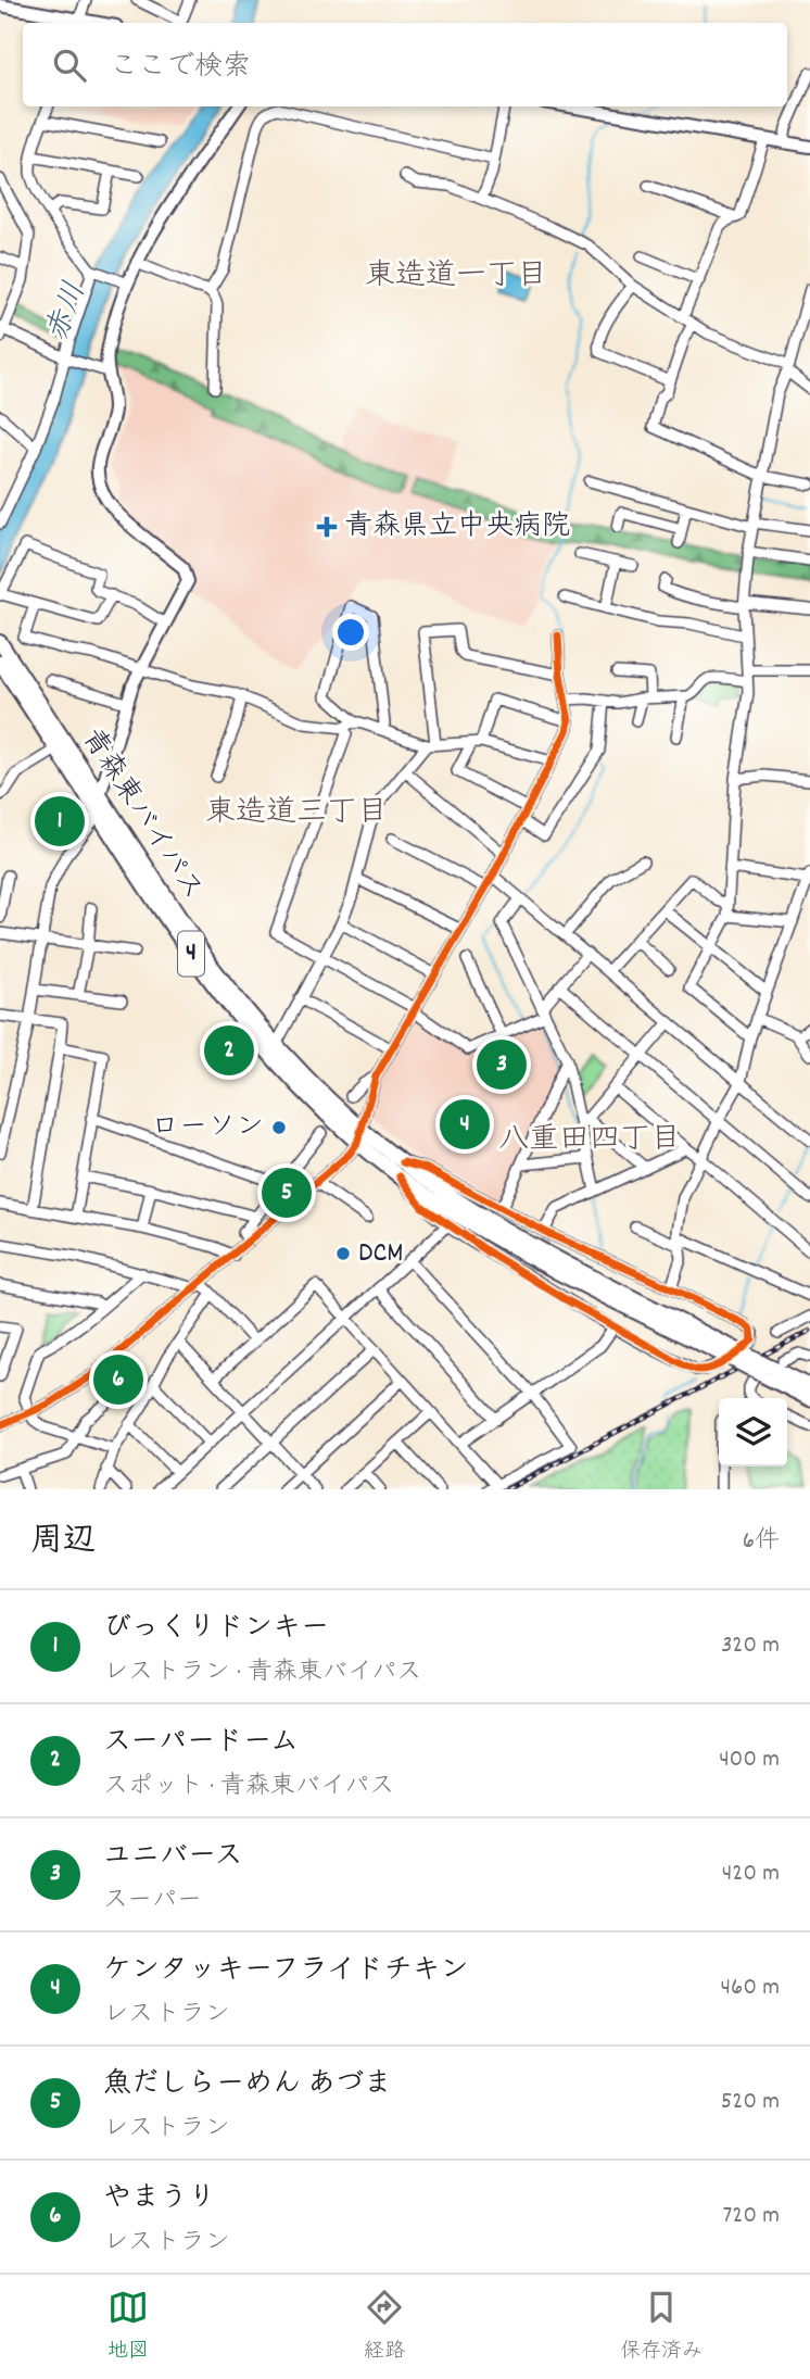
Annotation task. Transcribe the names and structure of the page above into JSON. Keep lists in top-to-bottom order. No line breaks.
{"streets":{"highway":["青森東バイパス","4"]},"districts":["東造道一丁目","東造道三丁目","八重田四丁目"],"water":["赤川"],"places":{"health":["青森県立中央病院"],"other":["ローソン","DCM"]},"page":{"search":"ここで検索","pins":["1","2","3","4","5","6"],"heading":["周辺","6件"],"list":[{"mark":"1","name":"びっくりドンキー","note":"レストラン · 青森東バイパス","value":"320 m"},{"mark":"2","name":"スーパードーム","note":"スポット · 青森東バイパス","value":"400 m"},{"mark":"3","name":"ユニバース","note":"スーパー","value":"420 m"},{"mark":"4","name":"ケンタッキーフライドチキン","note":"レストラン","value":"460 m"},{"mark":"5","name":"魚だしらーめん あづま","note":"レストラン","value":"520 m"},{"mark":"6","name":"やまうり","note":"レストラン","value":"720 m"}],"nav":["地図","経路","保存済み"]}}
